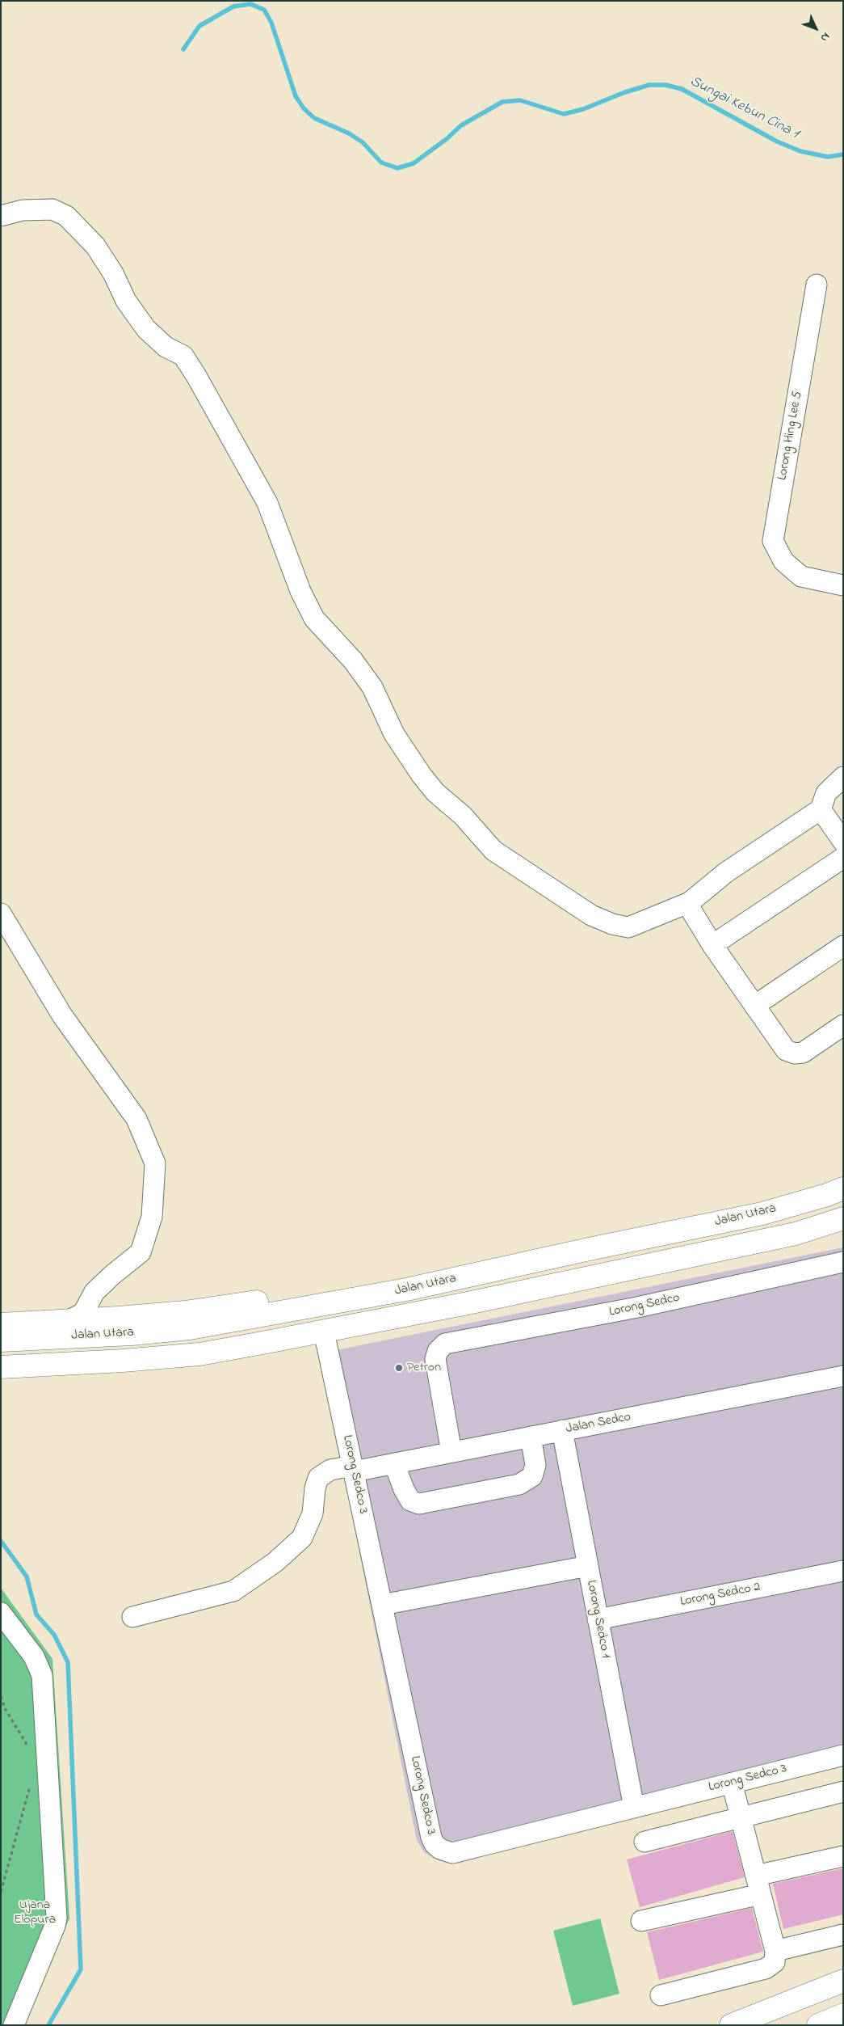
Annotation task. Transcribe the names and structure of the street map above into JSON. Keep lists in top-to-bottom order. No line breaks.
{"streets":{"main road":["Jalan Utara"],"street":["Lorong Hing Lee 5","Lorong Sedco","Jalan Sedco","Lorong Sedco 3","Lorong Sedco 2","Lorong Sedco 1"]},"crossings":[["Jalan Utara","Lorong Sedco 3"],["Lorong Sedco","Jalan Sedco"],["Jalan Sedco","Lorong Sedco 3"],["Jalan Sedco","Lorong Sedco 1"],["Lorong Sedco 3","Lorong Sedco 1"],["Lorong Sedco 2","Lorong Sedco 1"]],"water":["Sungai Kebun Cina 1"],"parks":["Ujana Elopura"],"places":["Petron"],"north":"bottom right"}
